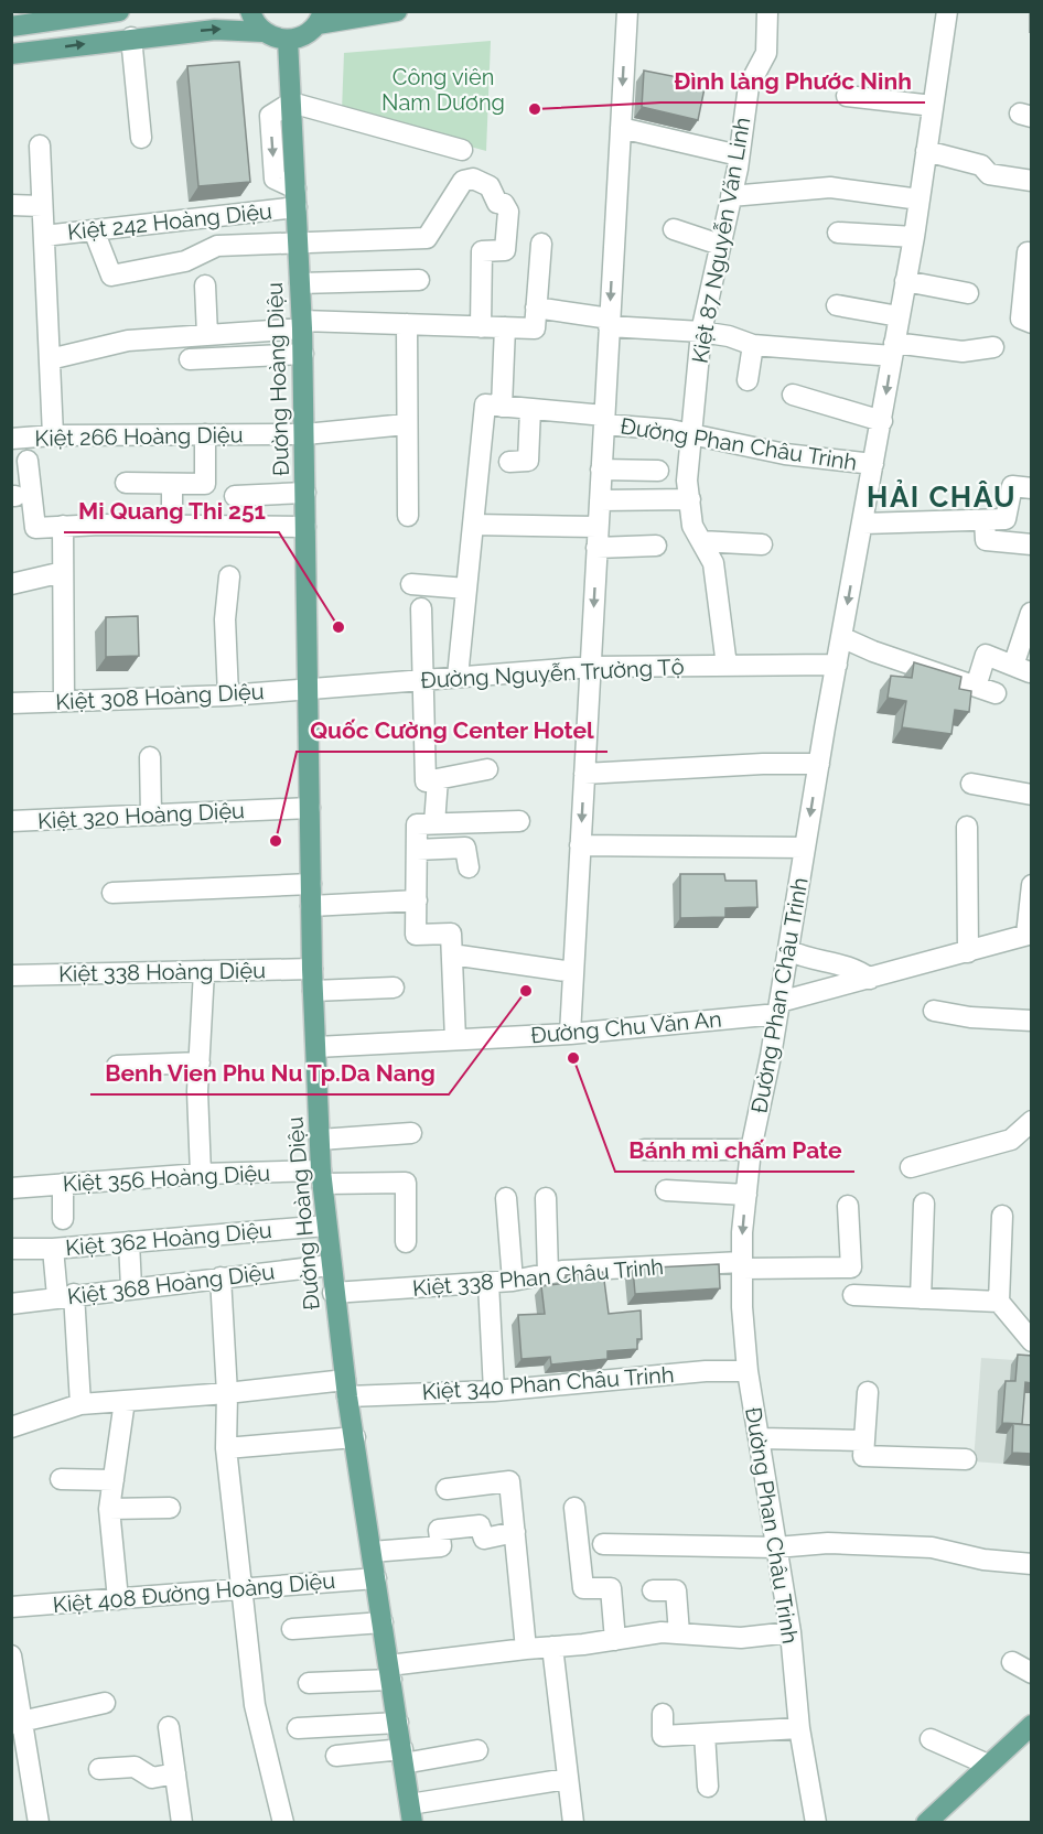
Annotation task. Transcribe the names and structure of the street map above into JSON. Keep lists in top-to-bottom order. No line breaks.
{"streets":{"main road":["Đường Hoàng Diệu"],"street":["Kiệt 242 Hoàng Diệu","Kiệt 87 Nguyễn Văn Linh","Kiệt 266 Hoàng Diệu","Đường Phan Châu Trinh","Đường Nguyễn Trường Tộ","Kiệt 308 Hoàng Diệu","Kiệt 320 Hoàng Diệu","Kiệt 338 Hoàng Diệu","Đường Chu Văn An","Kiệt 356 Hoàng Diệu","Kiệt 362 Hoàng Diệu","Kiệt 338 Phan Châu Trinh","Kiệt 368 Hoàng Diệu","Kiệt 340 Phan Châu Trinh","Kiệt 408 Đường Hoàng Diệu"]},"crossings":[["Kiệt 242 Hoàng Diệu","Đường Hoàng Diệu"],["Kiệt 87 Nguyễn Văn Linh","Đường Phan Châu Trinh"],["Kiệt 87 Nguyễn Văn Linh","Đường Nguyễn Trường Tộ"],["Đường Hoàng Diệu","Kiệt 266 Hoàng Diệu"],["Đường Hoàng Diệu","Đường Nguyễn Trường Tộ"],["Đường Hoàng Diệu","Kiệt 308 Hoàng Diệu"],["Đường Hoàng Diệu","Kiệt 320 Hoàng Diệu"],["Đường Hoàng Diệu","Kiệt 338 Hoàng Diệu"],["Đường Hoàng Diệu","Đường Chu Văn An"],["Đường Hoàng Diệu","Kiệt 356 Hoàng Diệu"],["Đường Hoàng Diệu","Kiệt 362 Hoàng Diệu"],["Đường Hoàng Diệu","Kiệt 338 Phan Châu Trinh"],["Đường Hoàng Diệu","Kiệt 368 Hoàng Diệu"],["Đường Hoàng Diệu","Kiệt 340 Phan Châu Trinh"],["Đường Hoàng Diệu","Kiệt 408 Đường Hoàng Diệu"],["Đường Phan Châu Trinh","Đường Nguyễn Trường Tộ"],["Đường Phan Châu Trinh","Đường Chu Văn An"],["Đường Phan Châu Trinh","Kiệt 338 Phan Châu Trinh"],["Đường Phan Châu Trinh","Kiệt 340 Phan Châu Trinh"],["Đường Nguyễn Trường Tộ","Kiệt 308 Hoàng Diệu"]],"districts":["HẢI CHÂU"],"parks":["Công viên Nam Dương"],"places":["Đình làng Phước Ninh","Mi Quang Thi 251","Quốc Cường Center Hotel","Benh Vien Phu Nu Tp.Da Nang","Bánh mì chấm Pate"]}
